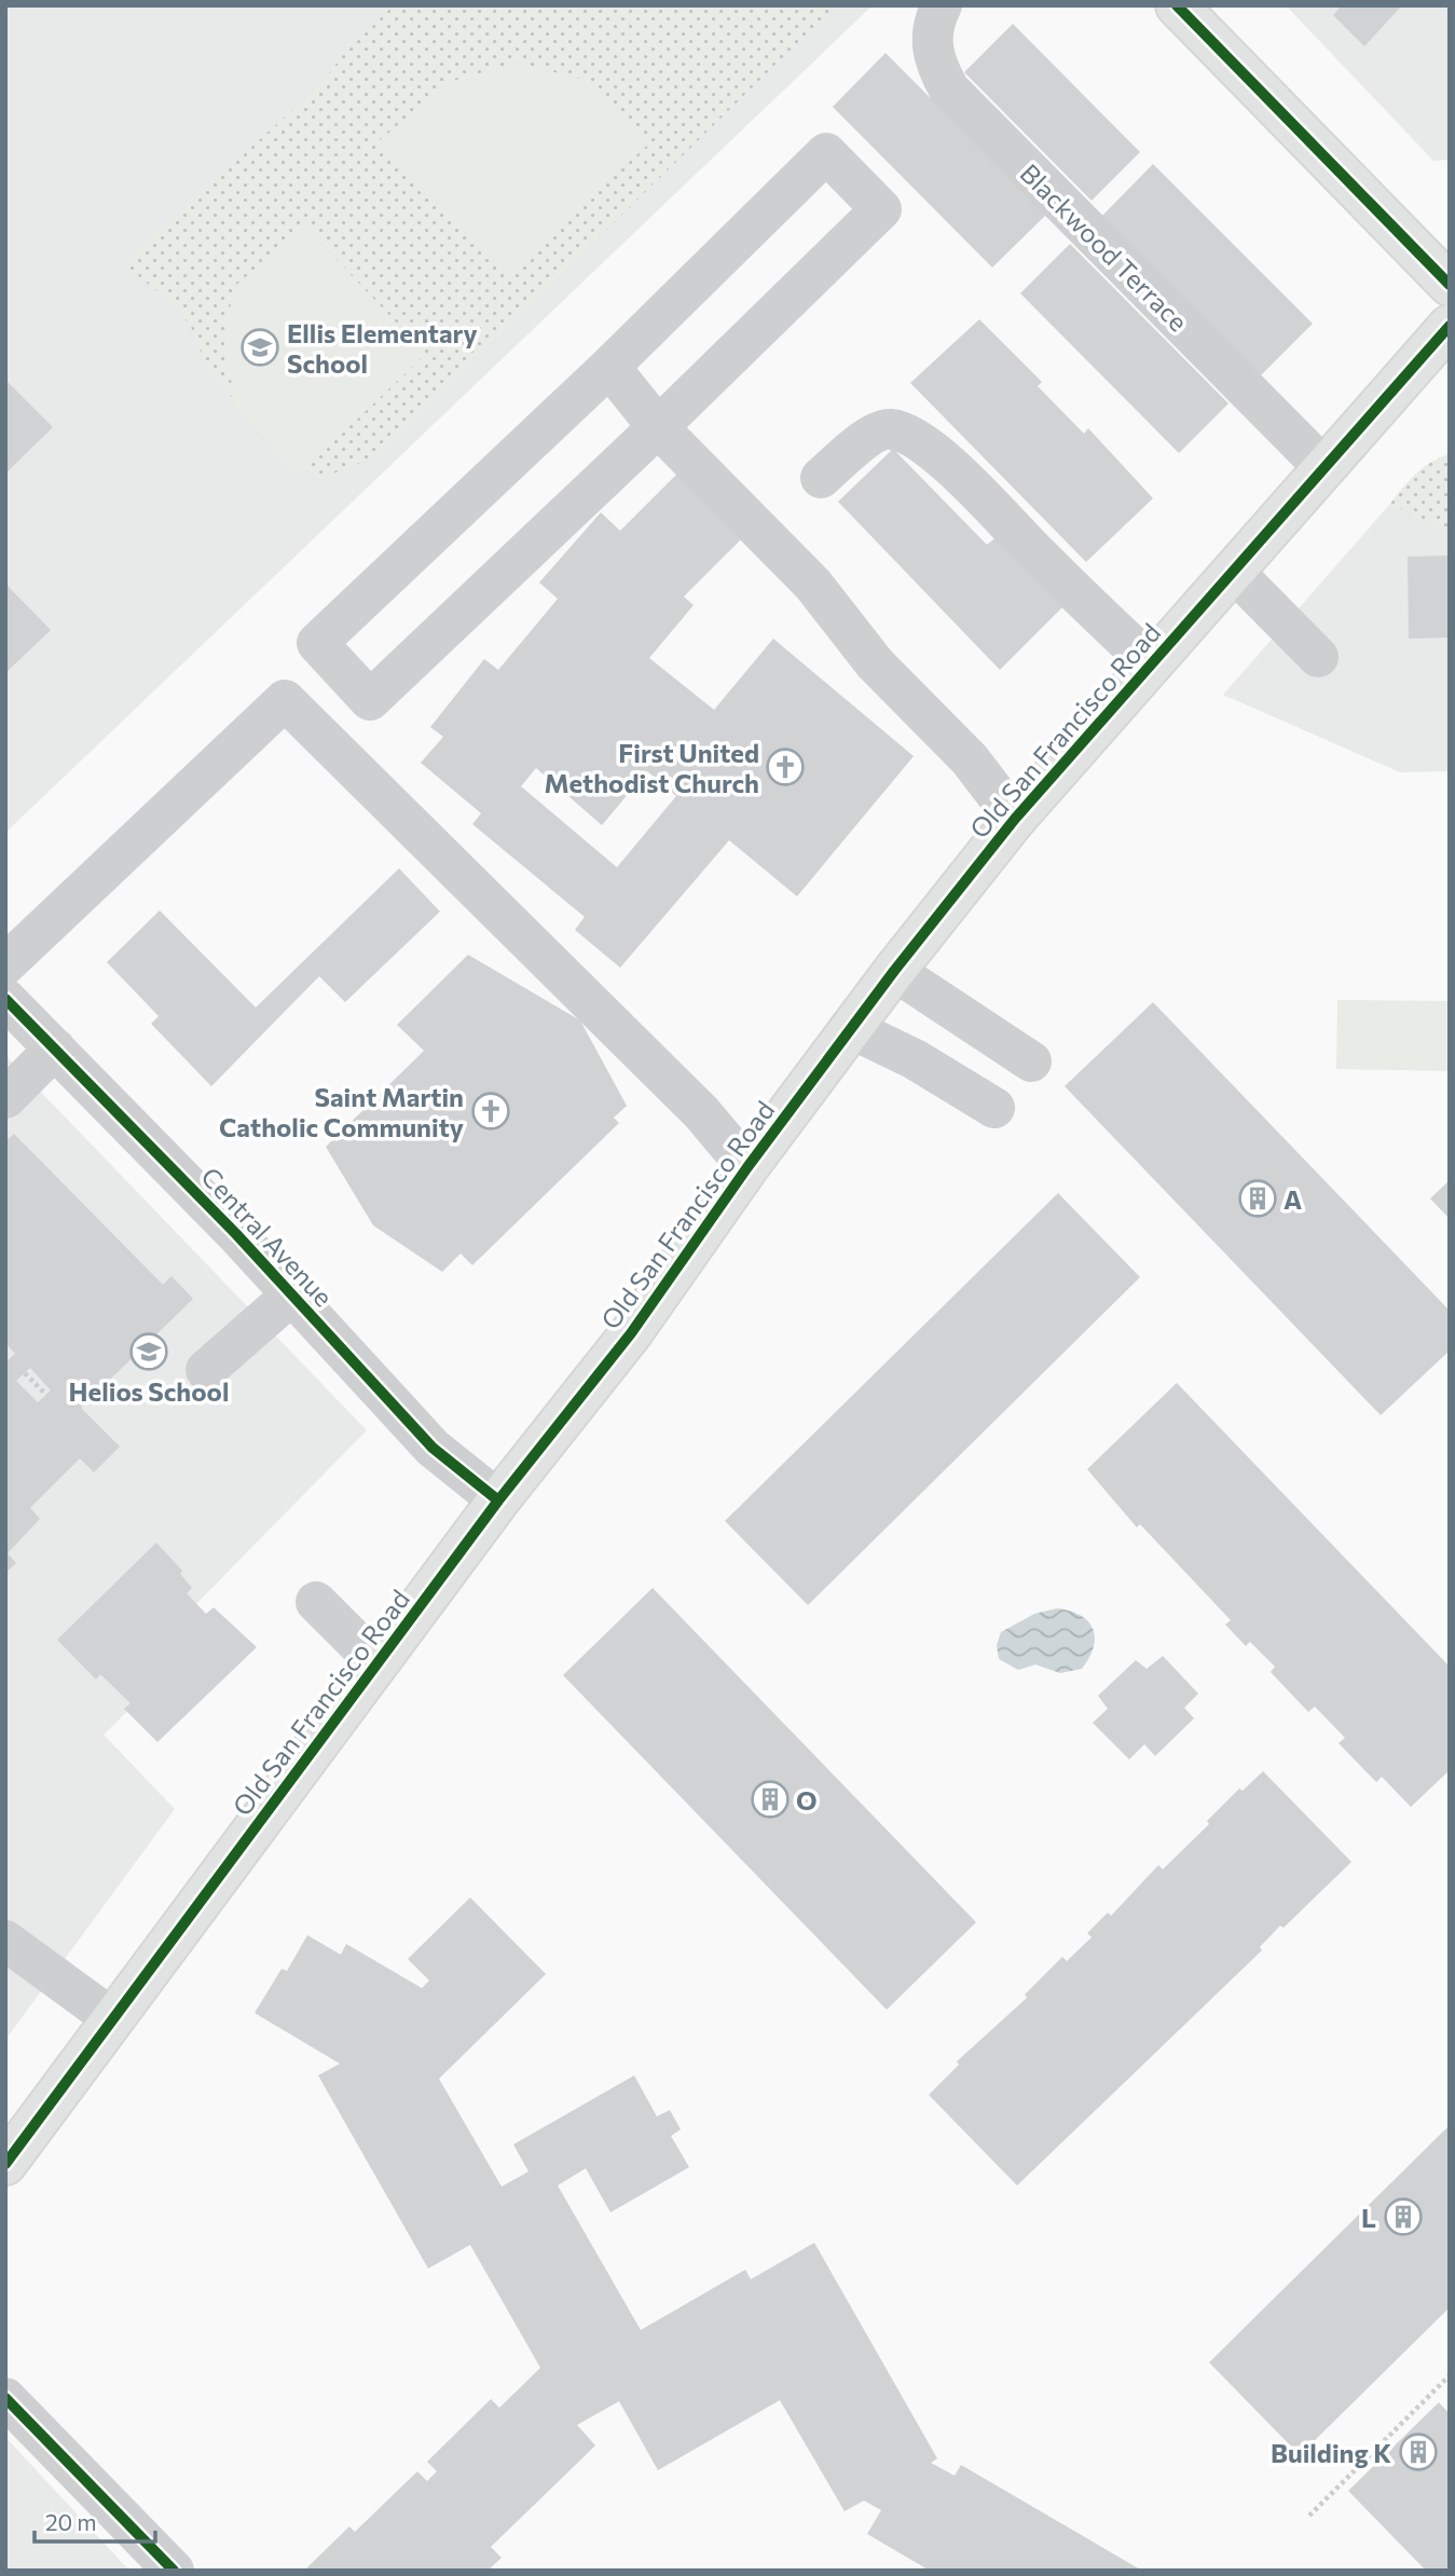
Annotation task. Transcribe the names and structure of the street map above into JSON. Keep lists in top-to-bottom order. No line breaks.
{"streets":{"main road":["Old San Francisco Road"],"street":["Blackwood Terrace","Central Avenue"]},"crossings":[["Blackwood Terrace","Old San Francisco Road"],["Old San Francisco Road","Central Avenue"]],"places":{"school or university":["Ellis Elementary School","Helios School"],"church":["First United Methodist Church","Saint Martin Catholic Community"],"building":["A","O","L","Building K"]},"scale_bar":"20 m"}
